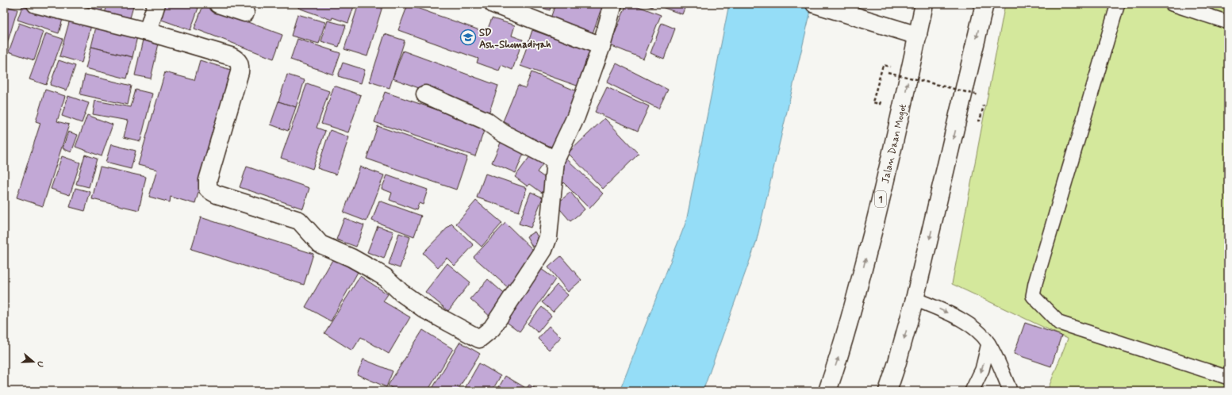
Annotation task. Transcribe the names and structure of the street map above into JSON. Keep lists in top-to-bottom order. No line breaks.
{"streets":{"main road":["Jalan Daan Mogot","1"]},"places":{"school or university":["SD Ash-Shomadiyah"]},"north":"right"}
